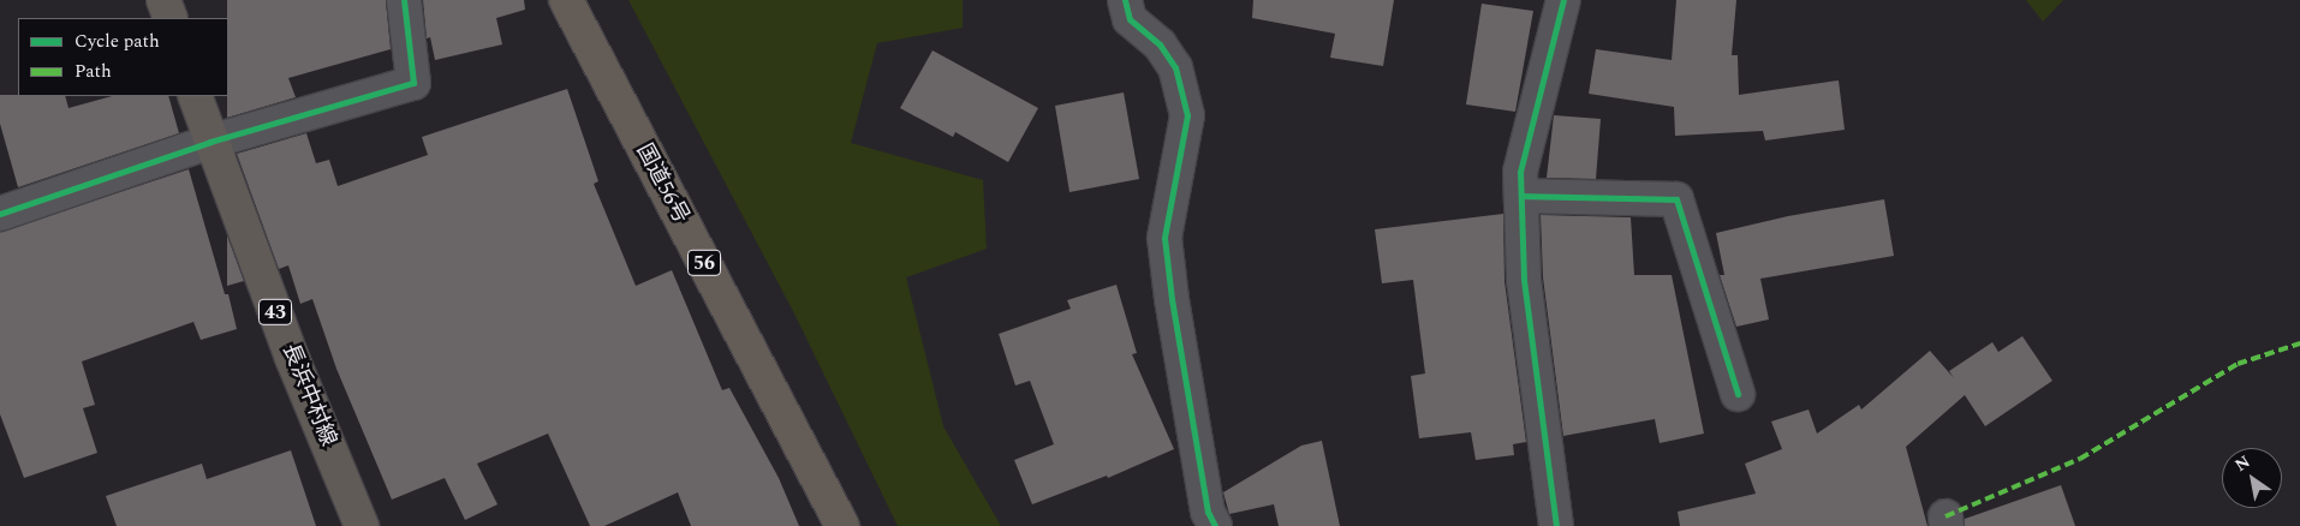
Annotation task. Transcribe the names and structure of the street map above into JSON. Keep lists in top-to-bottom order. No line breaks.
{"streets":{"highway":["国道56号","56"],"main road":["43","長浜中村線"]},"legend":["Cycle path","Path"],"north":"top left"}
